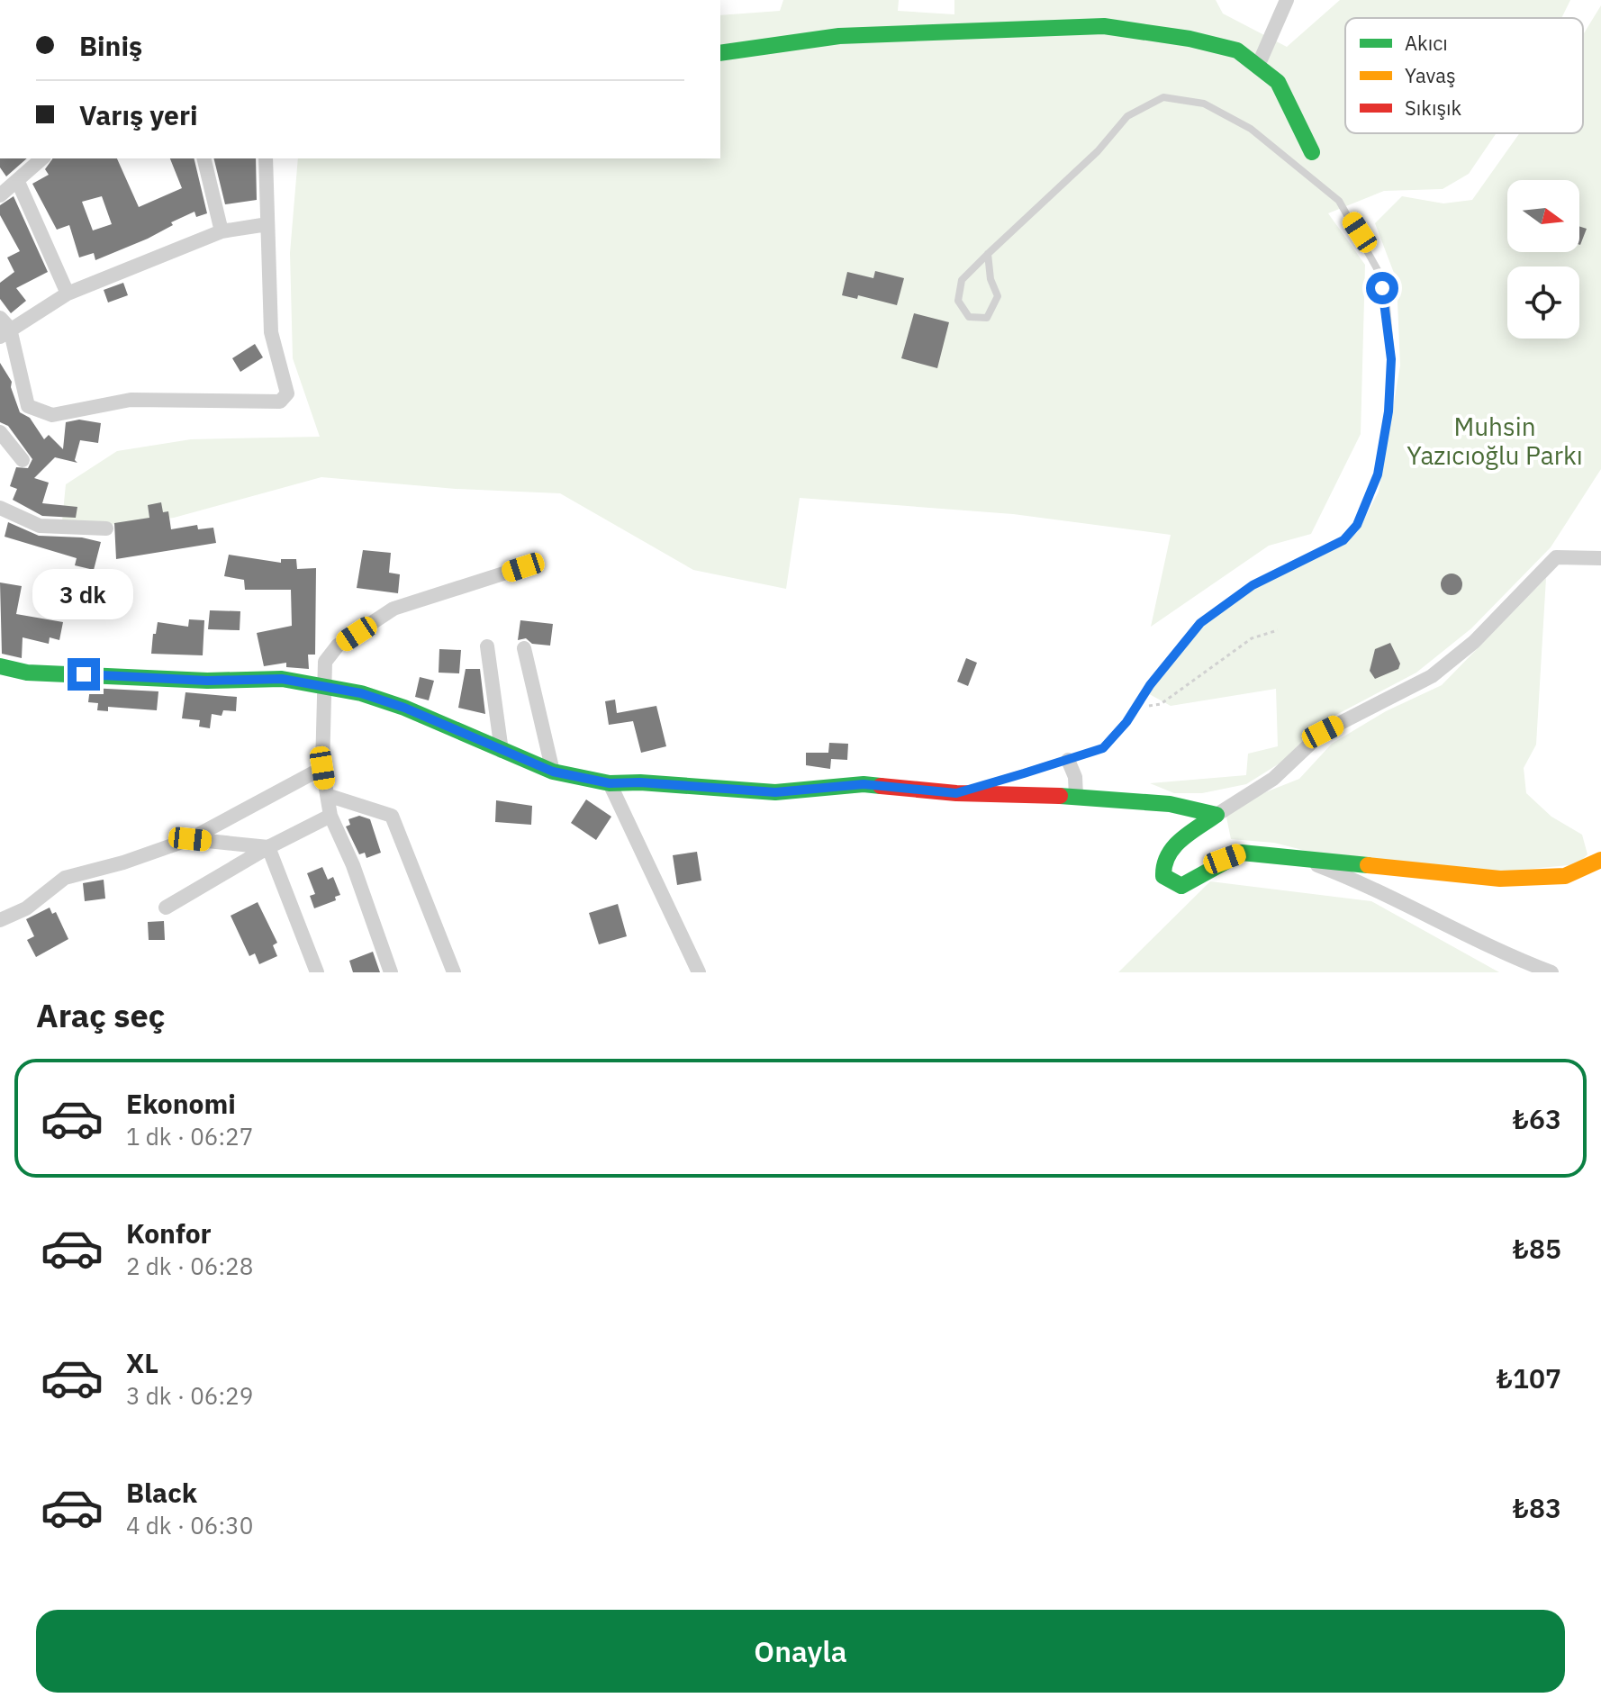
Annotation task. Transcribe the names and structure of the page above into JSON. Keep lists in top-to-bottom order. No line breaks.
{"parks":["Muhsin Yazıcıoğlu Parkı"],"legend":["Akıcı","Yavaş","Sıkışık"],"north":"right","page":{"banner":["Biniş","Varış yeri"],"bubble":"3 dk","heading":"Araç seç","list":[{"name":"Ekonomi","note":"1 dk · 06:27","value":"₺63"},{"name":"Konfor","note":"2 dk · 06:28","value":"₺85"},{"name":"XL","note":"3 dk · 06:29","value":"₺107"},{"name":"Black","note":"4 dk · 06:30","value":"₺83"}],"buttons":"Onayla"}}
